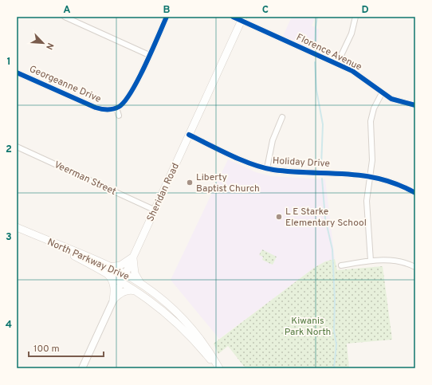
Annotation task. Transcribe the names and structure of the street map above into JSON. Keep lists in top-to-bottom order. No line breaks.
{"streets":{"main road":["Sheridan Road","North Parkway Drive"],"street":["Florence Avenue","Georgeanne Drive","Holiday Drive","Veerman Street"]},"crossings":[["Florence Avenue","Sheridan Road"],["Holiday Drive","Sheridan Road"],["Veerman Street","Sheridan Road"],["Sheridan Road","North Parkway Drive"]],"parks":["Kiwanis Park North"],"places":["Liberty Baptist Church","L E Starke Elementary School"],"scale_bar":"100 m","north":"bottom right","grid":{"columns":["A","B","C","D"],"rows":["1","2","3","4"]}}
